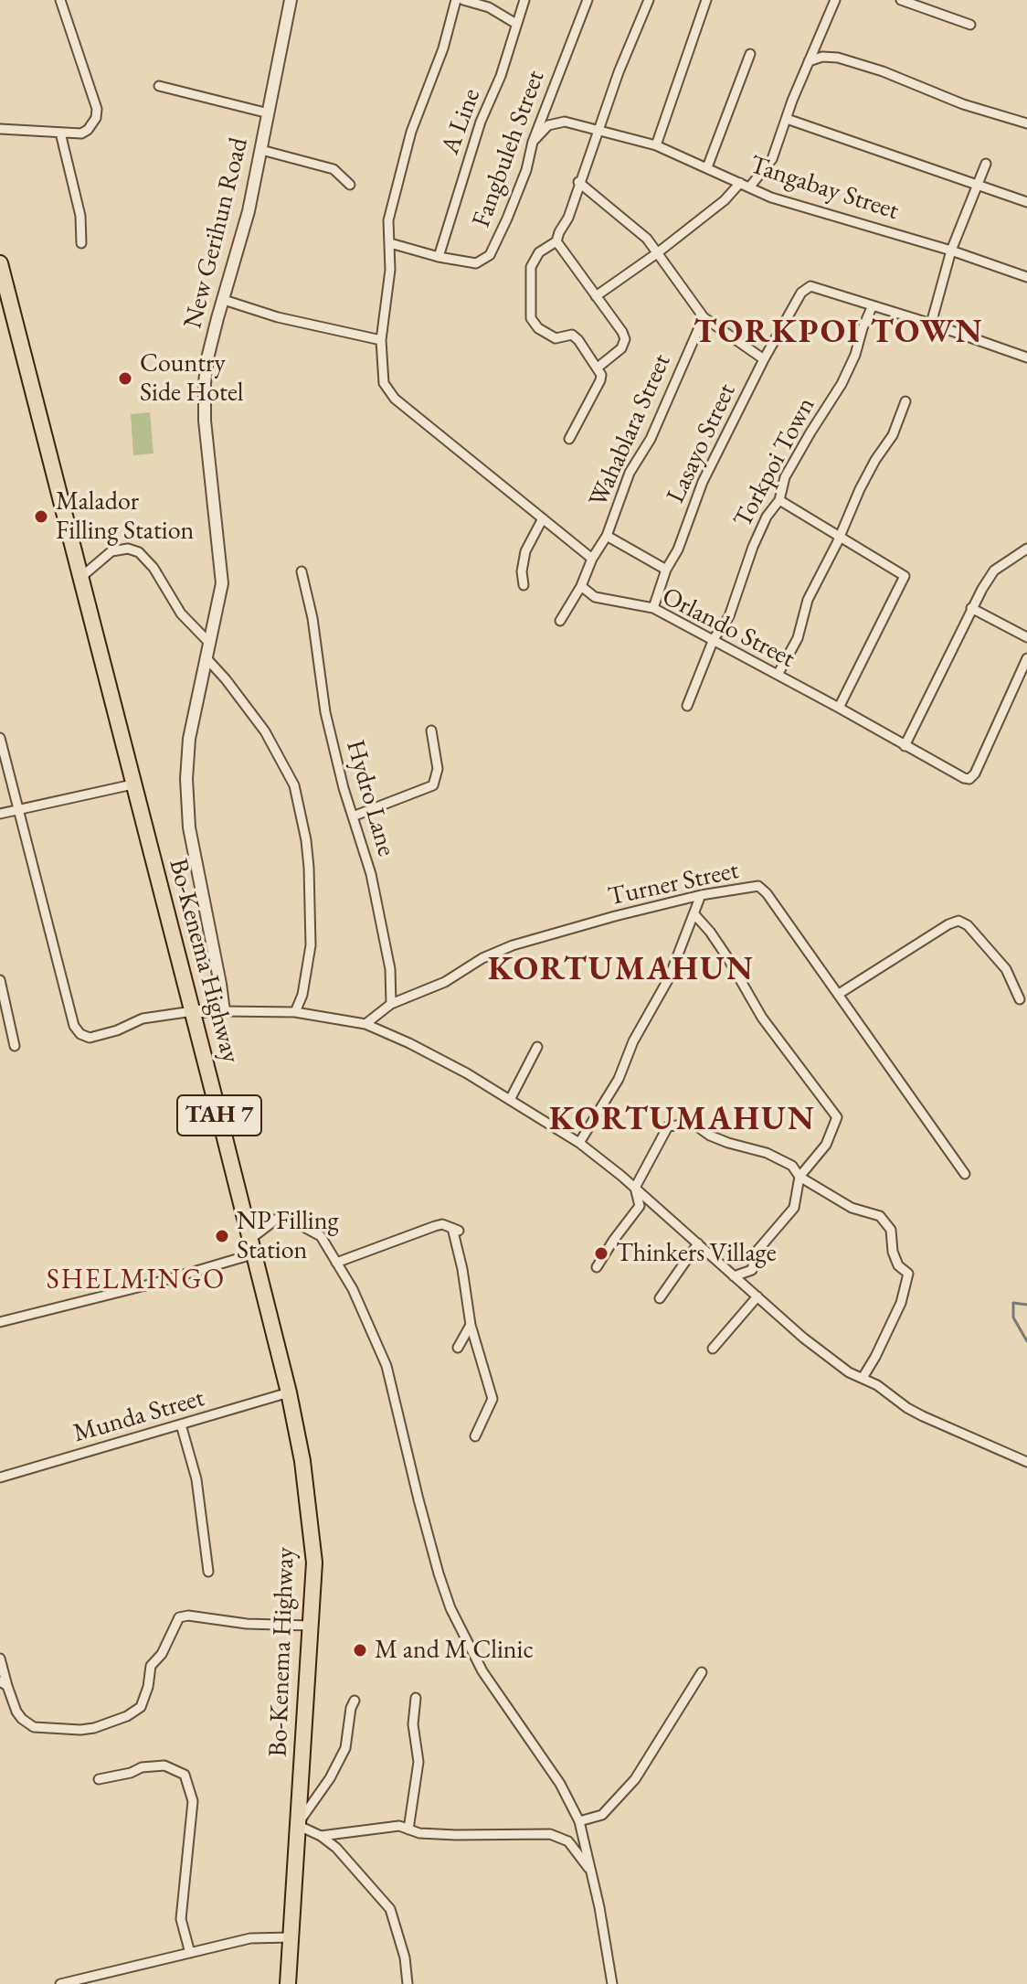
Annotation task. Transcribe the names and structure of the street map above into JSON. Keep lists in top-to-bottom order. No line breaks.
{"streets":{"highway":["Bo-Kenema Highway","TAH 7"],"street":["A Line","Fangbuleh Street","Tangabay Street","New Gerihun Road","Wahablara Street","Lasayo Street","Torkpoi Town","Orlando Street","Hydro Lane","Turner Street","Munda Street"]},"crossings":[["A Line","Fangbuleh Street"],["Fangbuleh Street","Tangabay Street"],["Lasayo Street","Torkpoi Town"],["Lasayo Street","Orlando Street"],["Torkpoi Town","Orlando Street"],["Hydro Lane","Turner Street"],["Bo-Kenema Highway","Munda Street"]],"districts":["TORKPOI TOWN","KORTUMAHUN","KORTUMAHUN","SHELMINGO"],"places":["Country Side Hotel","Malador Filling Station","NP Filling Station","Thinkers Village","M and M Clinic"]}
